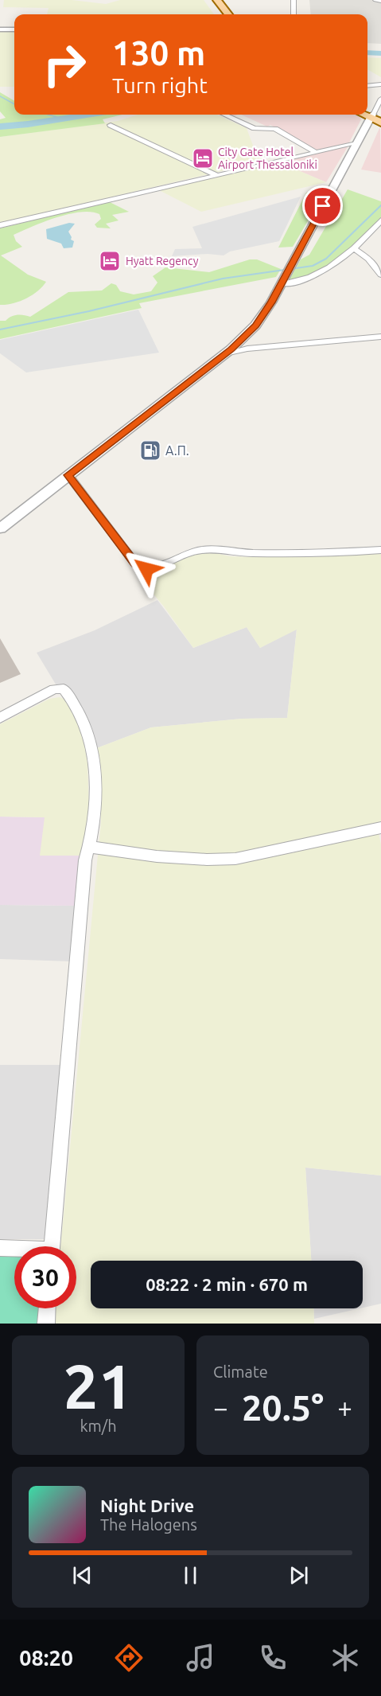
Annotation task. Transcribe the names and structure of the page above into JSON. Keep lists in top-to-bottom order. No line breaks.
{"places":{"hotel":["City Gate Hotel Airport Thessaloniki","Hyatt Regency"],"fuel station":["Α.Π."]},"page":{"turn":["130 m","Turn right"],"limit":"30","trip":"08:22 · 2 min · 670 m","tile":[["21","km/h"],"Climate"],"heat":["−","20.5°","+"],"song":["Night Drive","The Halogens"],"tabs":"08:20"}}
